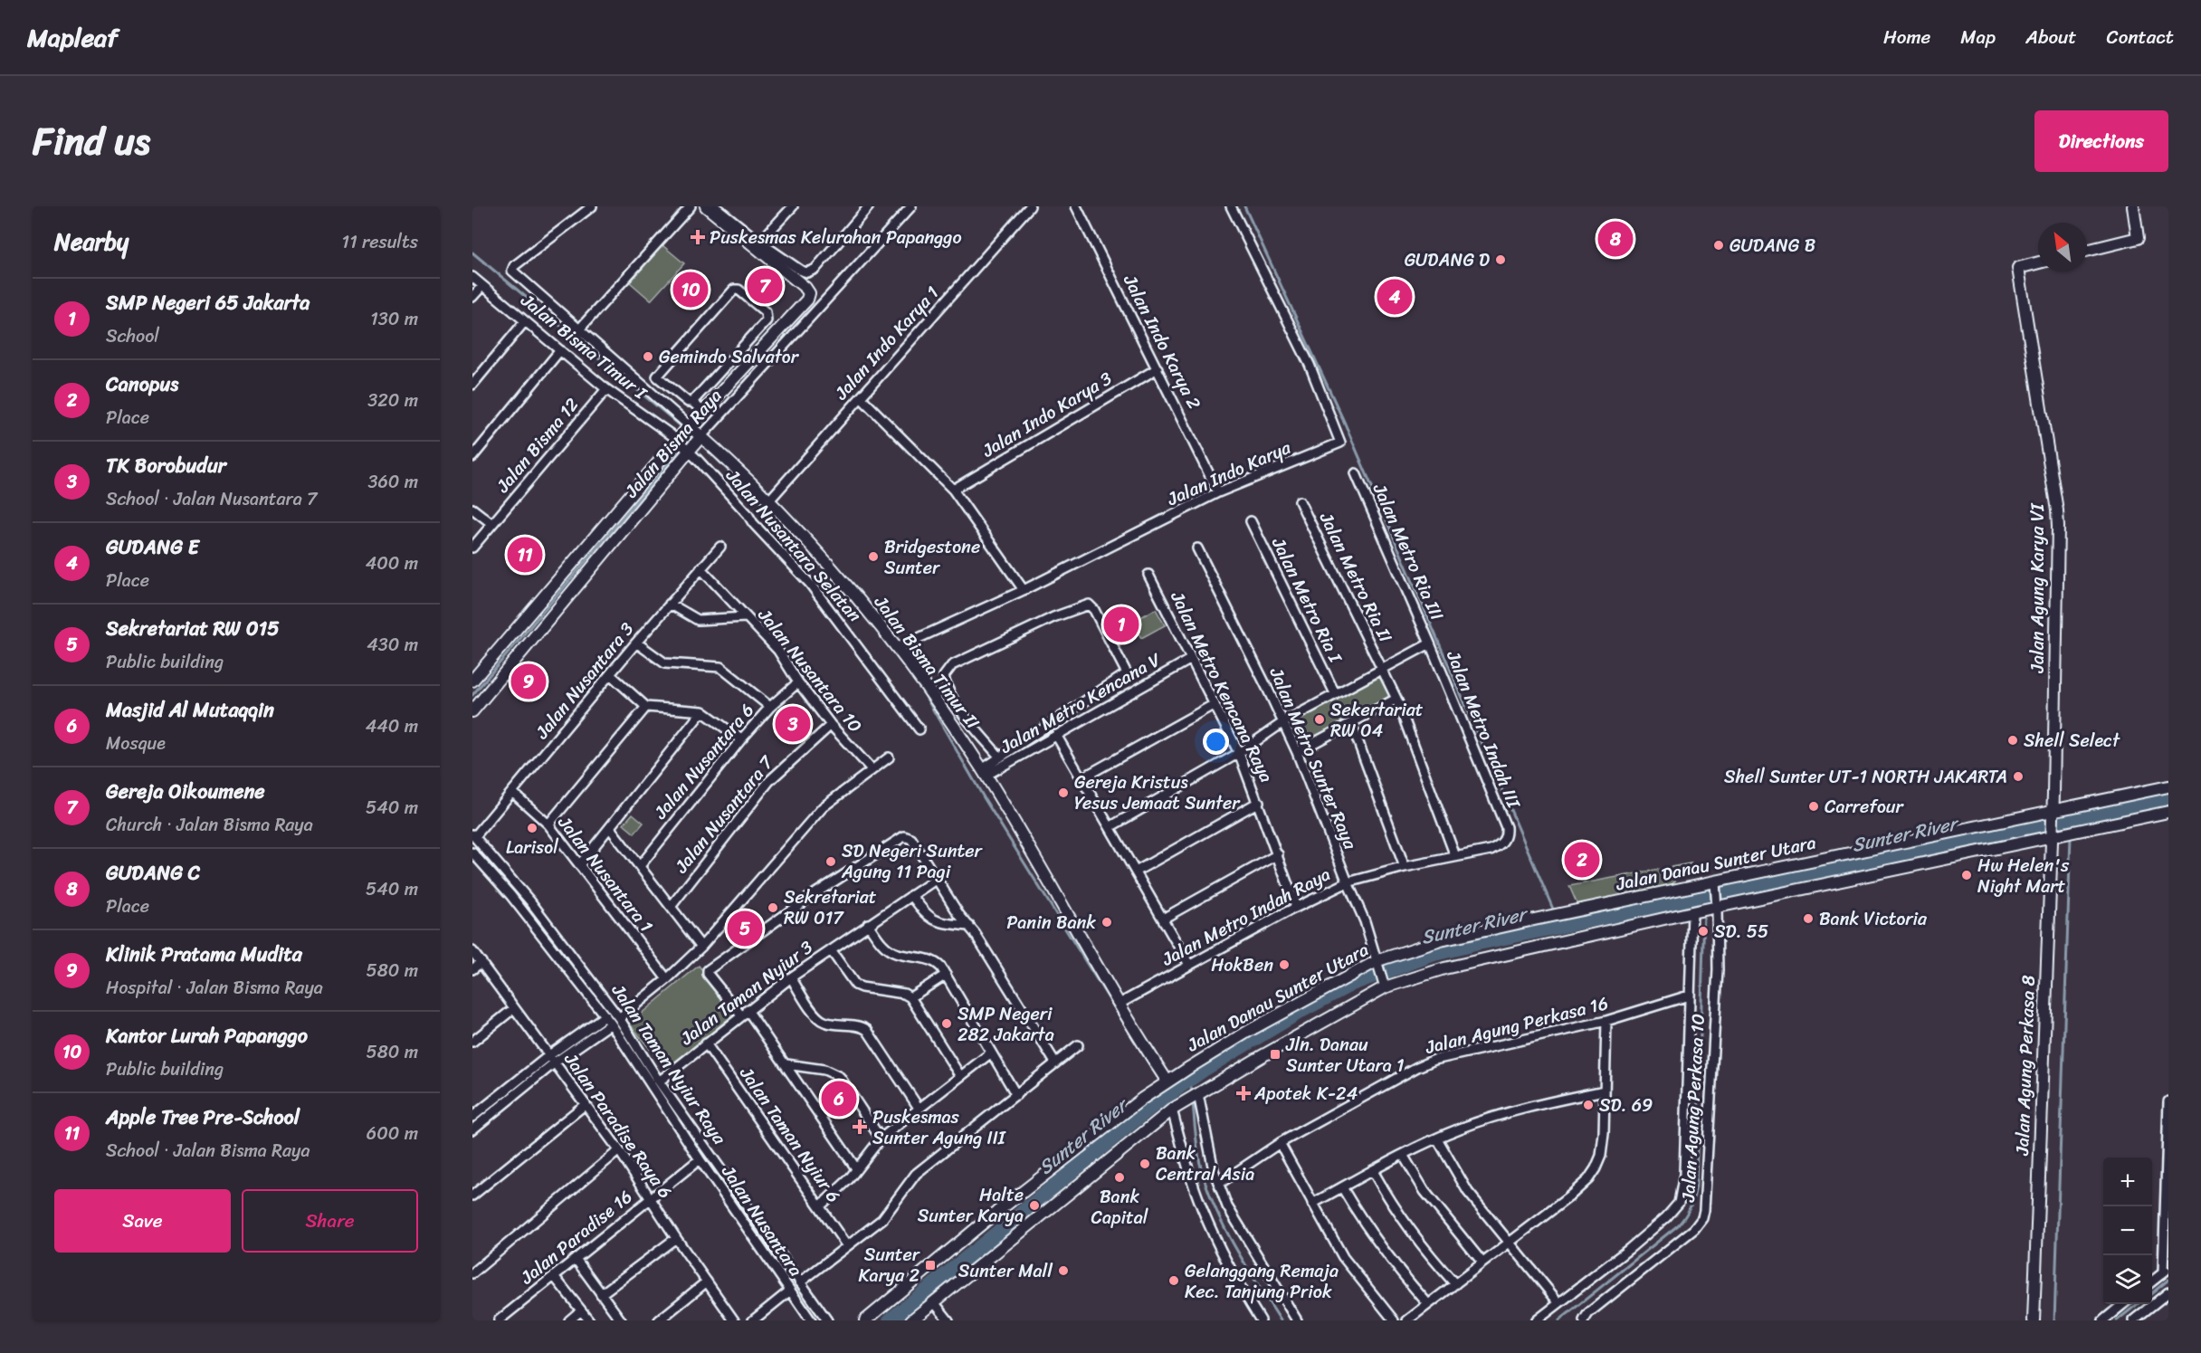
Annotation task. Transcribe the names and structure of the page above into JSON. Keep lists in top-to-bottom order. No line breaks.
{"streets":{"street":["Jalan Indo Karya 2","Jalan Indo Karya 1","Jalan Bisma Timur I","Jalan Indo Karya 3","Jalan Bisma Raya","Jalan Bisma 12","Jalan Indo Karya","Jalan Nusantara Selatan","Jalan Metro Ria III","Jalan Metro Ria II","Jalan Agung Karya VI","Jalan Metro Ria I","Jalan Bisma Timur II","Jalan Nusantara 10","Jalan Nusantara 3","Jalan Metro Kencana Raya","Jalan Metro Kencana V","Jalan Metro Indah III","Jalan Metro Sunter Raya","Jalan Nusantara 6","Jalan Nusantara 7","Jalan Danau Sunter Utara","Jalan Nusantara 1","Jalan Metro Indah Raya","Jalan Taman Nyiur 3","Jalan Agung Perkasa 16","Jalan Taman Nyiur Raya","Jalan Agung Perkasa 8","Jalan Agung Perkasa 10","Jalan Paradise Raya 6","Jalan Taman Nyiur 6","Jalan Nusantara","Jalan Paradise 16"]},"crossings":[["Jalan Indo Karya 2","Jalan Indo Karya 3"],["Jalan Indo Karya 2","Jalan Indo Karya"],["Jalan Indo Karya 1","Jalan Bisma Timur II"],["Jalan Bisma Timur I","Jalan Bisma Raya"],["Jalan Bisma Timur I","Jalan Bisma 12"],["Jalan Bisma Timur I","Jalan Nusantara Selatan"],["Jalan Bisma Timur I","Jalan Bisma Timur II"],["Jalan Bisma Raya","Jalan Nusantara Selatan"],["Jalan Bisma Raya","Jalan Bisma Timur II"],["Jalan Indo Karya","Jalan Bisma Timur II"],["Jalan Nusantara Selatan","Jalan Bisma Timur II"],["Jalan Metro Ria III","Jalan Metro Indah III"],["Jalan Metro Ria II","Jalan Metro Indah Raya"],["Jalan Agung Karya VI","Jalan Danau Sunter Utara"],["Jalan Agung Karya VI","Jalan Agung Perkasa 8"],["Jalan Bisma Timur II","Jalan Metro Kencana V"],["Jalan Bisma Timur II","Jalan Danau Sunter Utara"],["Jalan Bisma Timur II","Jalan Metro Indah Raya"],["Jalan Nusantara 10","Jalan Nusantara 3"],["Jalan Nusantara 10","Jalan Nusantara 6"],["Jalan Nusantara 10","Jalan Nusantara 7"],["Jalan Nusantara 3","Jalan Nusantara 1"],["Jalan Nusantara 3","Jalan Taman Nyiur Raya"],["Jalan Metro Kencana Raya","Jalan Metro Kencana V"],["Jalan Metro Kencana Raya","Jalan Metro Indah Raya"],["Jalan Metro Indah III","Jalan Metro Indah Raya"],["Jalan Metro Sunter Raya","Jalan Danau Sunter Utara"],["Jalan Metro Sunter Raya","Jalan Metro Indah Raya"],["Jalan Danau Sunter Utara","Jalan Agung Perkasa 8"],["Jalan Danau Sunter Utara","Jalan Agung Perkasa 10"],["Jalan Taman Nyiur 3","Jalan Taman Nyiur Raya"],["Jalan Taman Nyiur 3","Jalan Taman Nyiur 6"],["Jalan Agung Perkasa 16","Jalan Agung Perkasa 10"],["Jalan Paradise Raya 6","Jalan Paradise 16"],["Jalan Nusantara","Jalan Paradise 16"]],"water":["Sunter River"],"places":{"health":["Puskesmas Kelurahan Papanggo","Apotek K-24","Puskesmas Sunter Agung III"],"other":["GUDANG B","GUDANG D","Gemindo Salvator","Bridgestone Sunter","Sekertariat RW 04","Shell Select","Shell Sunter UT-1 NORTH JAKARTA","Gereja Kristus Yesus Jemaat Sunter","Carrefour","Larisol","SD Negeri Sunter Agung 11 Pagi","Hw Helen's Night Mart","Sekretariat RW 017","Bank Victoria","Panin Bank","SD. 55","HokBen","SMP Negeri 282 Jakarta","SD. 69","Bank Central Asia","Bank Capital","Halte Sunter Karya","Sunter Mall","Gelanggang Remaja Kec. Tanjung Priok"],"transit":["Jln. Danau Sunter Utara 1","Sunter Karya 2"]},"north":"top left","page":{"header":"Mapleaf","nav":["Home","Map","About","Contact"],"title":"Find us","buttons":["Directions",["Save","Share"]],"heading":["Nearby","11 results"],"pins":["8","7","10","4","11","1","9","3","2","5","6"],"list":[{"mark":"1","name":"SMP Negeri 65 Jakarta","note":"School","value":"130 m"},{"mark":"2","name":"Canopus","note":"Place","value":"320 m"},{"mark":"3","name":"TK Borobudur","note":"School · Jalan Nusantara 7","value":"360 m"},{"mark":"4","name":"GUDANG E","note":"Place","value":"400 m"},{"mark":"5","name":"Sekretariat RW 015","note":"Public building","value":"430 m"},{"mark":"6","name":"Masjid Al Mutaqqin","note":"Mosque","value":"440 m"},{"mark":"7","name":"Gereja Oikoumene","note":"Church · Jalan Bisma Raya","value":"540 m"},{"mark":"8","name":"GUDANG C","note":"Place","value":"540 m"},{"mark":"9","name":"Klinik Pratama Mudita","note":"Hospital · Jalan Bisma Raya","value":"580 m"},{"mark":"10","name":"Kantor Lurah Papanggo","note":"Public building","value":"580 m"},{"mark":"11","name":"Apple Tree Pre-School","note":"School · Jalan Bisma Raya","value":"600 m"}],"map_buttons":["+","−"]}}
